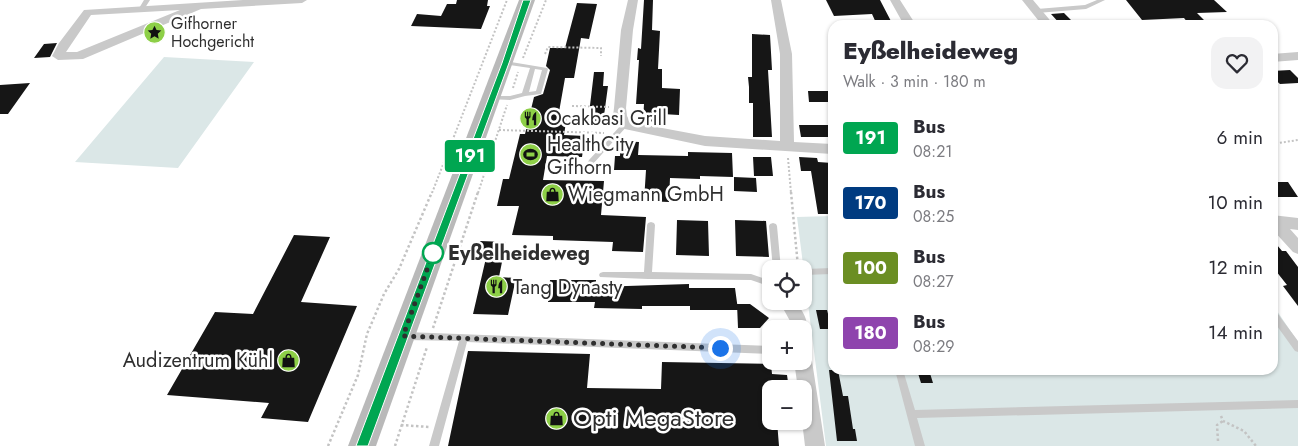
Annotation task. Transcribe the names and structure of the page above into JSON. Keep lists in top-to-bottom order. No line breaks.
{"places":{"place":["Gifhorner Hochgericht"],"restaurant":["Ocakbasi Grill","Tang Dynasty"],"sports":["HealthCity Gifhorn"],"shop":["Wiegmann GmbH","Audizentrum Kühl","Opti MegaStore"],"other":["Eyßelheideweg"]},"lines":["bus line 191"],"page":{"on_map":"191","heading":["Eyßelheideweg","Walk · 3 min · 180 m"],"list":[{"mark":"191","name":"Bus","note":"08:21","value":"6 min"},{"mark":"170","name":"Bus","note":"08:25","value":"10 min"},{"mark":"100","name":"Bus","note":"08:27","value":"12 min"},{"mark":"180","name":"Bus","note":"08:29","value":"14 min"}],"map_buttons":["+","−"]}}
